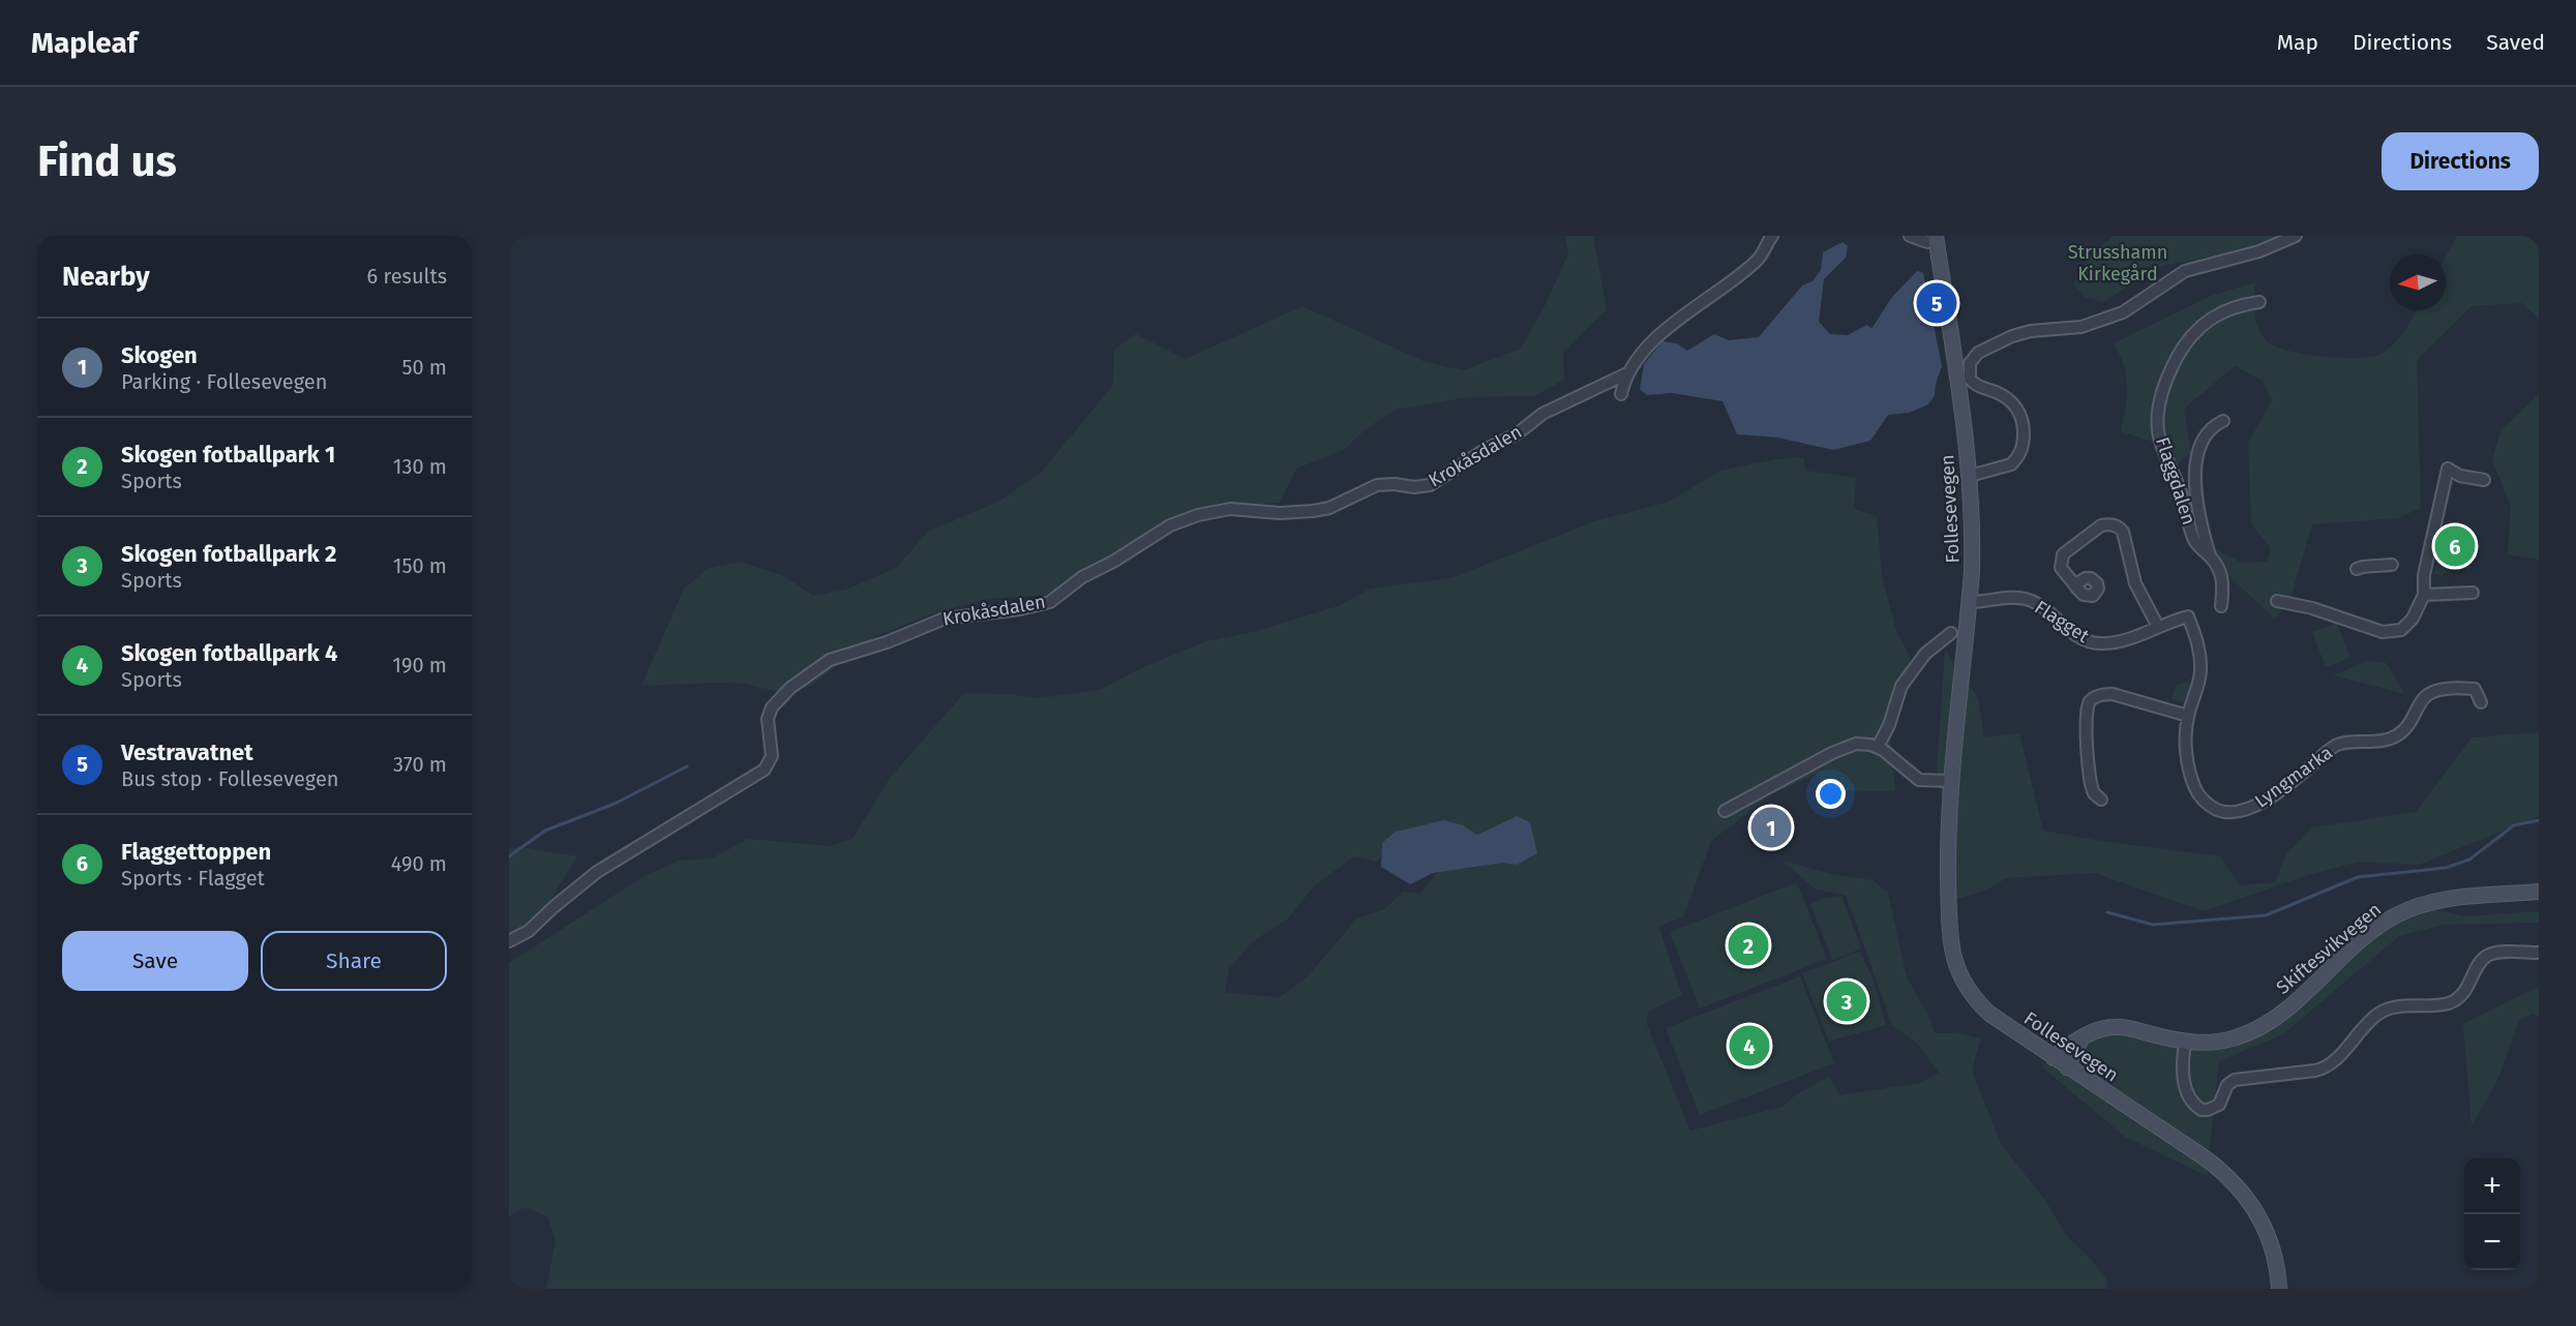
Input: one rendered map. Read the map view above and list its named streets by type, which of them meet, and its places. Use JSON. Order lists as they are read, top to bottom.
{
  "streets": {
    "main road": ["Follesevegen", "Skiftesvikvegen"],
    "street": [
      "Krokåsdalen",
      "Flaggdalen",
      "Flagget",
      "Lyngmarka"
    ]
  },
  "crossings": [
    ["Follesevegen", "Flagget"],
    ["Follesevegen", "Skiftesvikvegen"],
    ["Flagget", "Lyngmarka"]
  ],
  "parks": ["Strusshamn Kirkegård"],
  "north": "left",
  "page": {
    "header": "Mapleaf",
    "nav": ["Map", "Directions", "Saved"],
    "buttons": [
      "Directions",
      ["Save", "Share"]
    ],
    "title": "Find us",
    "heading": ["Nearby", "6 results"],
    "pins": [
      "5",
      "6",
      "1",
      "2",
      "3",
      "4"
    ],
    "list": [
      {
        "mark": "1",
        "name": "Skogen",
        "note": "Parking · Follesevegen",
        "value": "50 m"
      },
      {
        "mark": "2",
        "name": "Skogen fotballpark 1",
        "note": "Sports",
        "value": "130 m"
      },
      {
        "mark": "3",
        "name": "Skogen fotballpark 2",
        "note": "Sports",
        "value": "150 m"
      },
      {
        "mark": "4",
        "name": "Skogen fotballpark 4",
        "note": "Sports",
        "value": "190 m"
      },
      {
        "mark": "5",
        "name": "Vestravatnet",
        "note": "Bus stop · Follesevegen",
        "value": "370 m"
      },
      {
        "mark": "6",
        "name": "Flaggettoppen",
        "note": "Sports · Flagget",
        "value": "490 m"
      }
    ],
    "map_buttons": ["+", "−"]
  }
}
